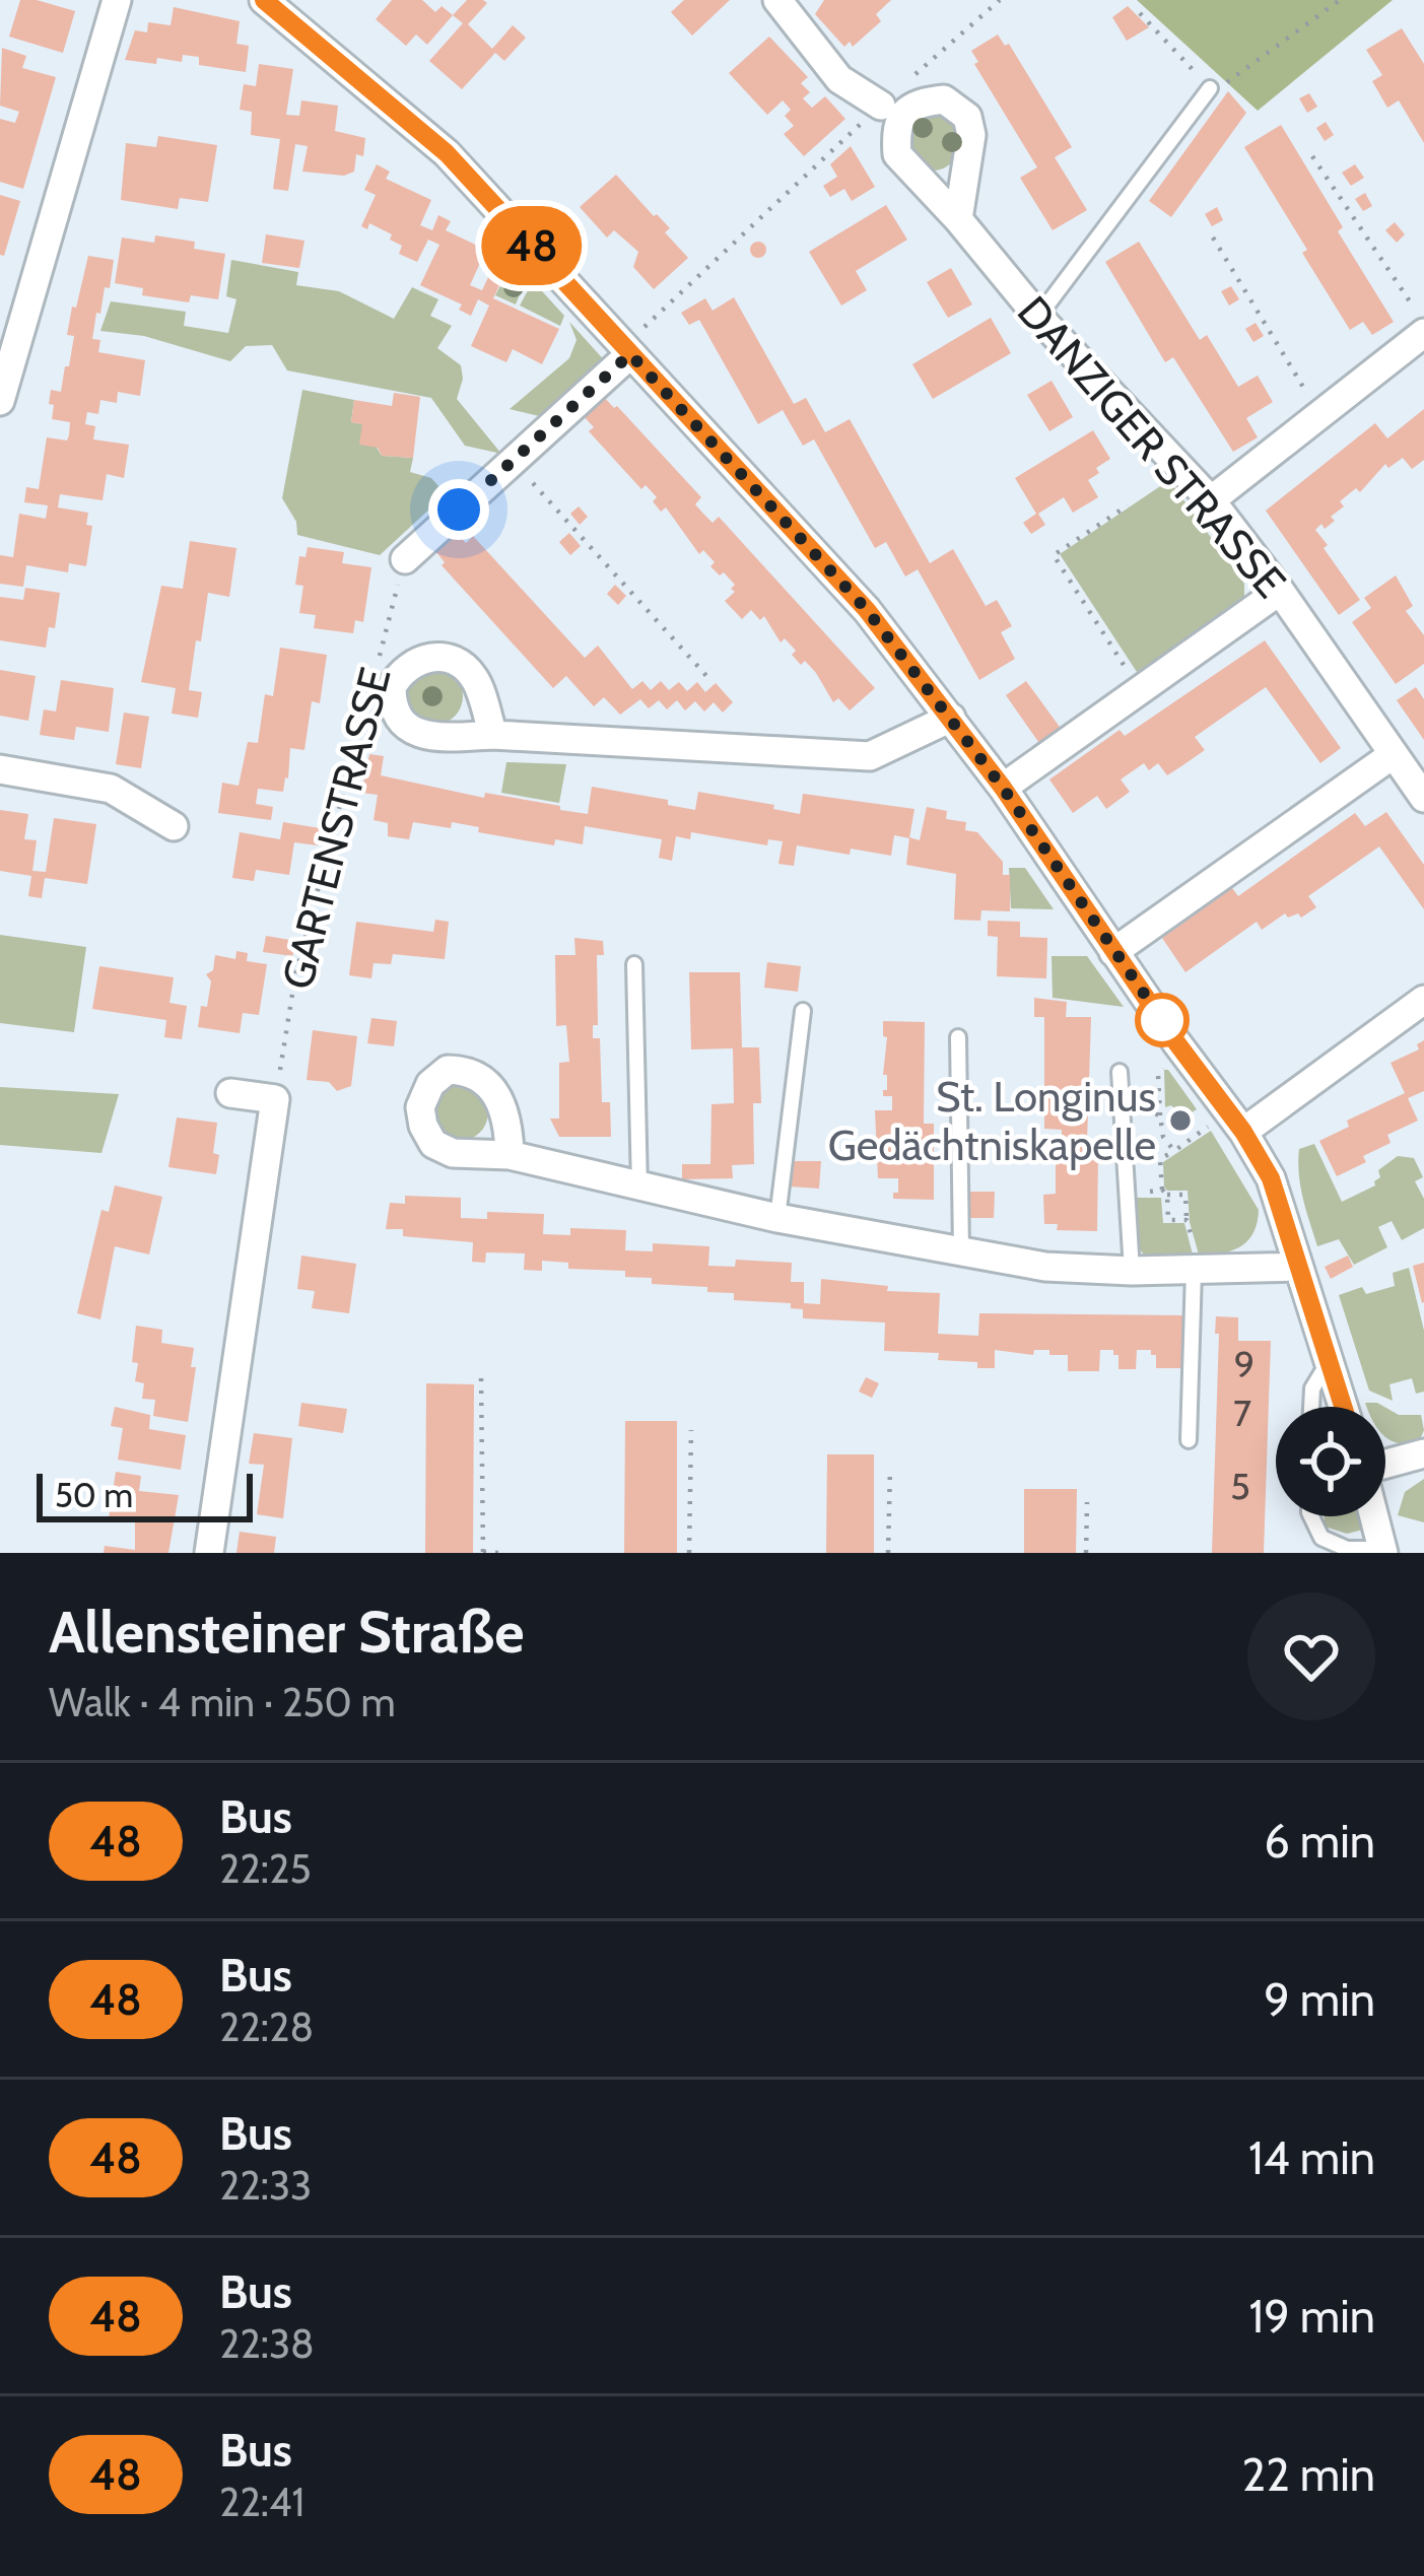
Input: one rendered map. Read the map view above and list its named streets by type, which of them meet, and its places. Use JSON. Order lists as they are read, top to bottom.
{
  "streets": {
    "street": ["DANZIGER STRASSE"],
    "path": ["GARTENSTRASSE"]
  },
  "places": ["St. Longinus Gedächtniskapelle"],
  "lines": ["bus line 48"],
  "house_numbers": ["9", "7", "5"],
  "scale_bar": "50 m",
  "page": {
    "on_map": "48",
    "scale": "50 m",
    "heading": ["Allensteiner Straße", "Walk · 4 min · 250 m"],
    "list": [
      {
        "mark": "48",
        "name": "Bus",
        "note": "22:25",
        "value": "6 min"
      },
      {
        "mark": "48",
        "name": "Bus",
        "note": "22:28",
        "value": "9 min"
      },
      {
        "mark": "48",
        "name": "Bus",
        "note": "22:33",
        "value": "14 min"
      },
      {
        "mark": "48",
        "name": "Bus",
        "note": "22:38",
        "value": "19 min"
      },
      {
        "mark": "48",
        "name": "Bus",
        "note": "22:41",
        "value": "22 min"
      }
    ]
  }
}
